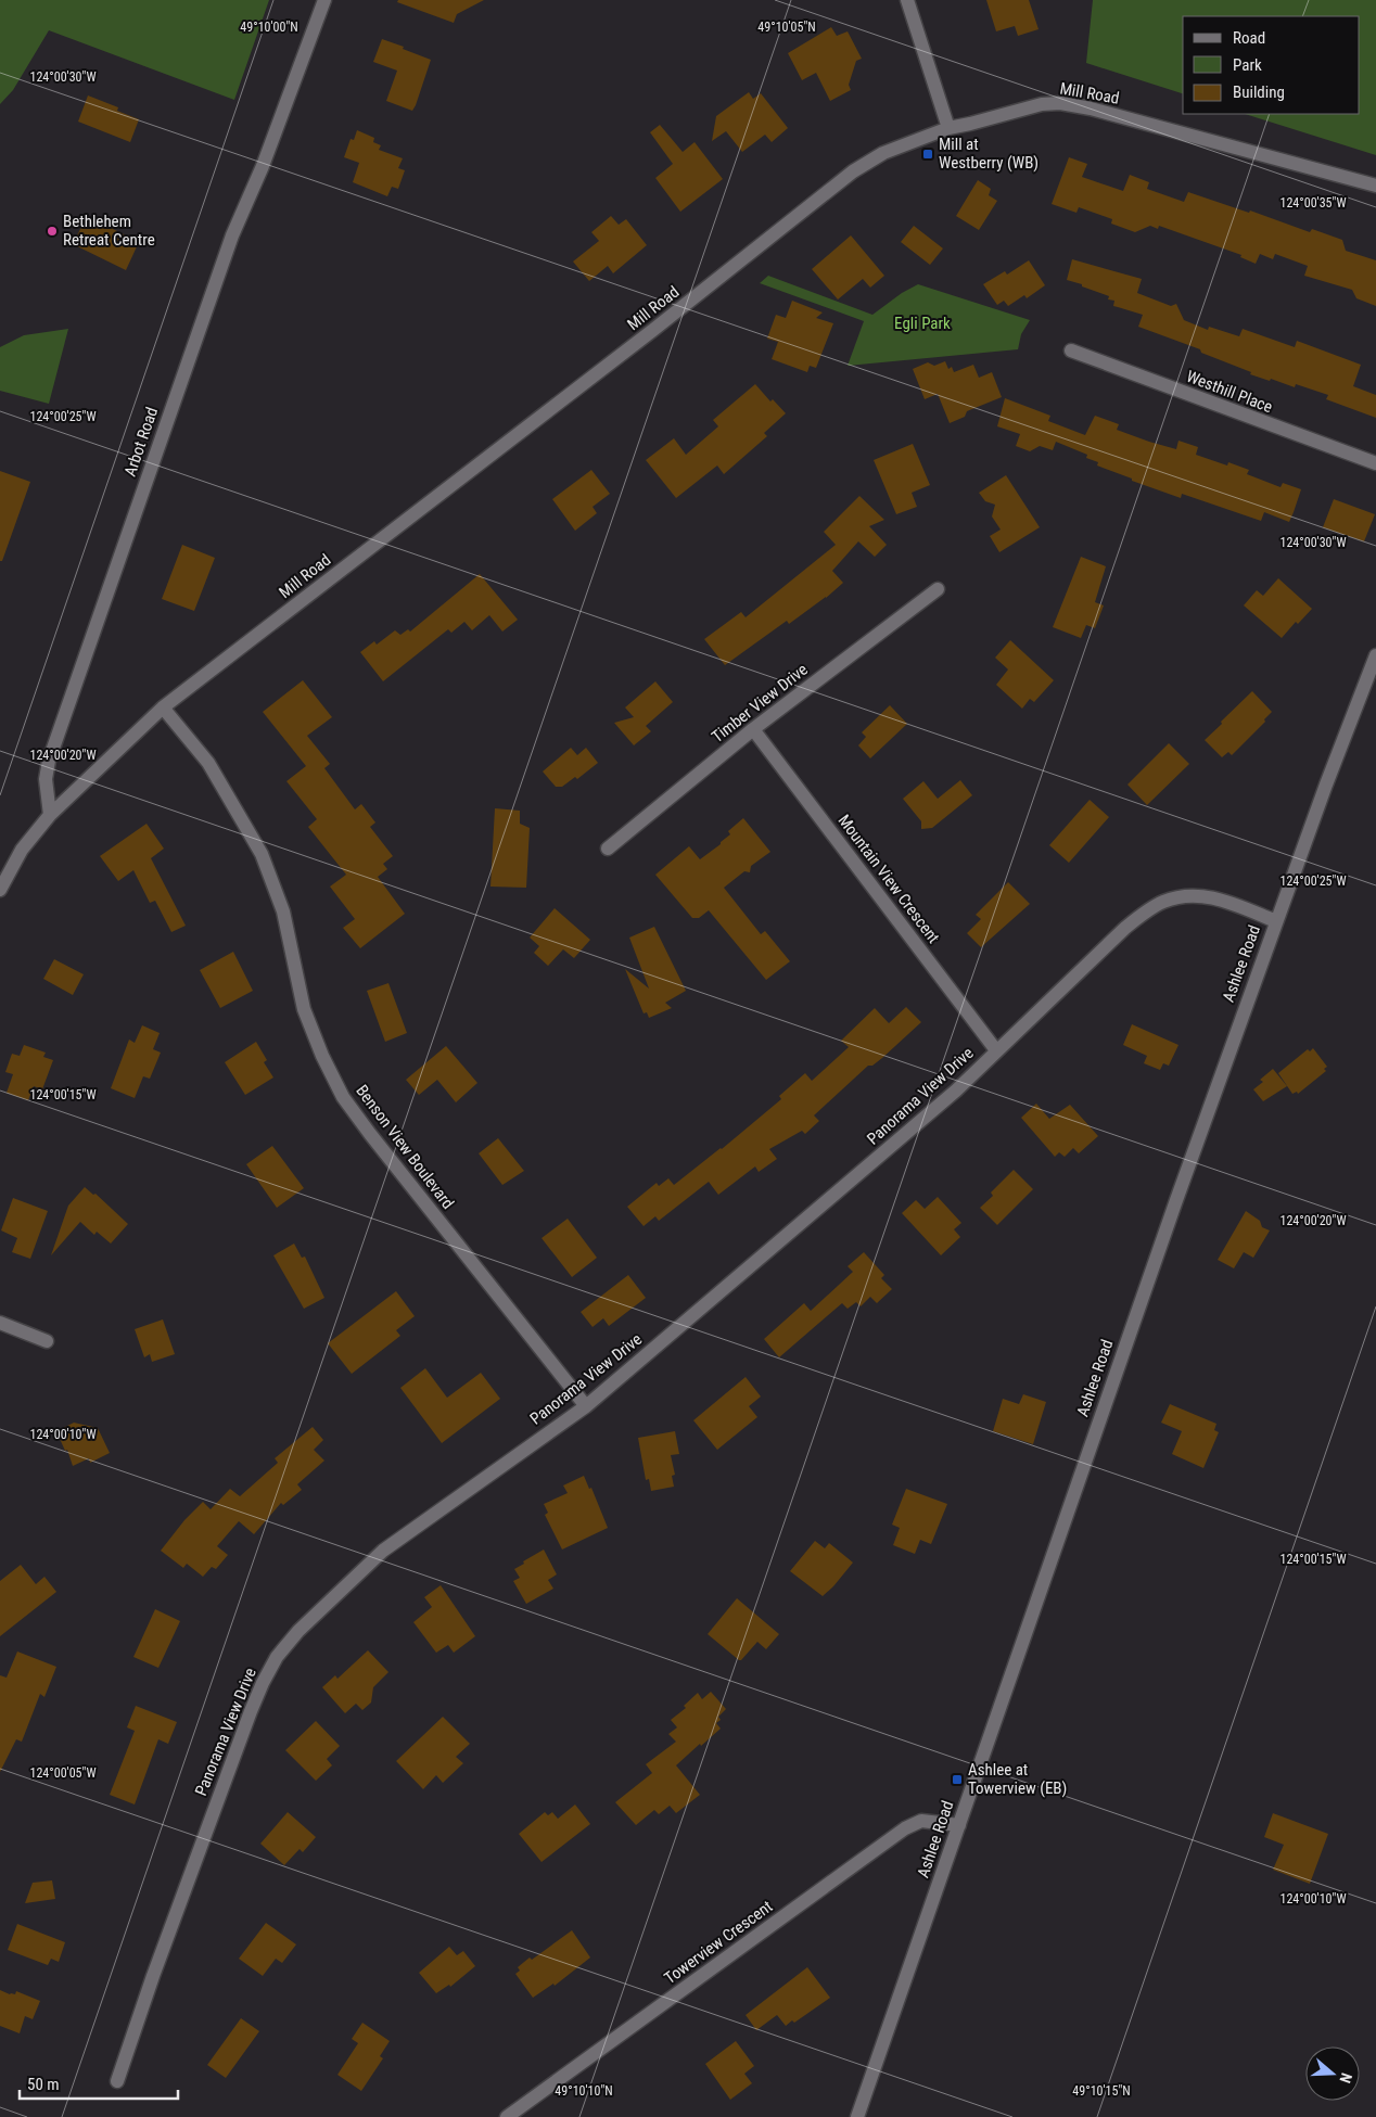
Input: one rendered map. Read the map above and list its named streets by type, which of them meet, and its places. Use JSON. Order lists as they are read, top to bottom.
{
  "streets": {
    "street": [
      "Mill Road",
      "Westhill Place",
      "Arbot Road",
      "Timber View Drive",
      "Mountain View Crescent",
      "Ashlee Road",
      "Panorama View Drive",
      "Benson View Boulevard",
      "Towerview Crescent"
    ]
  },
  "crossings": [
    ["Mill Road", "Arbot Road"],
    ["Mill Road", "Benson View Boulevard"],
    ["Timber View Drive", "Mountain View Crescent"],
    ["Mountain View Crescent", "Panorama View Drive"],
    ["Ashlee Road", "Panorama View Drive"],
    ["Ashlee Road", "Towerview Crescent"],
    ["Panorama View Drive", "Benson View Boulevard"]
  ],
  "parks": ["Egli Park"],
  "places": {
    "transit": ["Mill at Westberry (WB)", "Ashlee at Towerview (EB)"],
    "other": ["Bethlehem Retreat Centre"]
  },
  "legend": ["Road", "Park", "Building"],
  "scale_bar": "50 m",
  "north": "right",
  "coordinates": [
    "49°10'00\"N",
    "49°10'05\"N",
    "124°00'30\"W",
    "124°00'35\"W",
    "124°00'25\"W",
    "124°00'20\"W",
    "124°00'15\"W",
    "124°00'10\"W",
    "124°00'05\"W",
    "49°10'10\"N",
    "49°10'15\"N"
  ]
}
